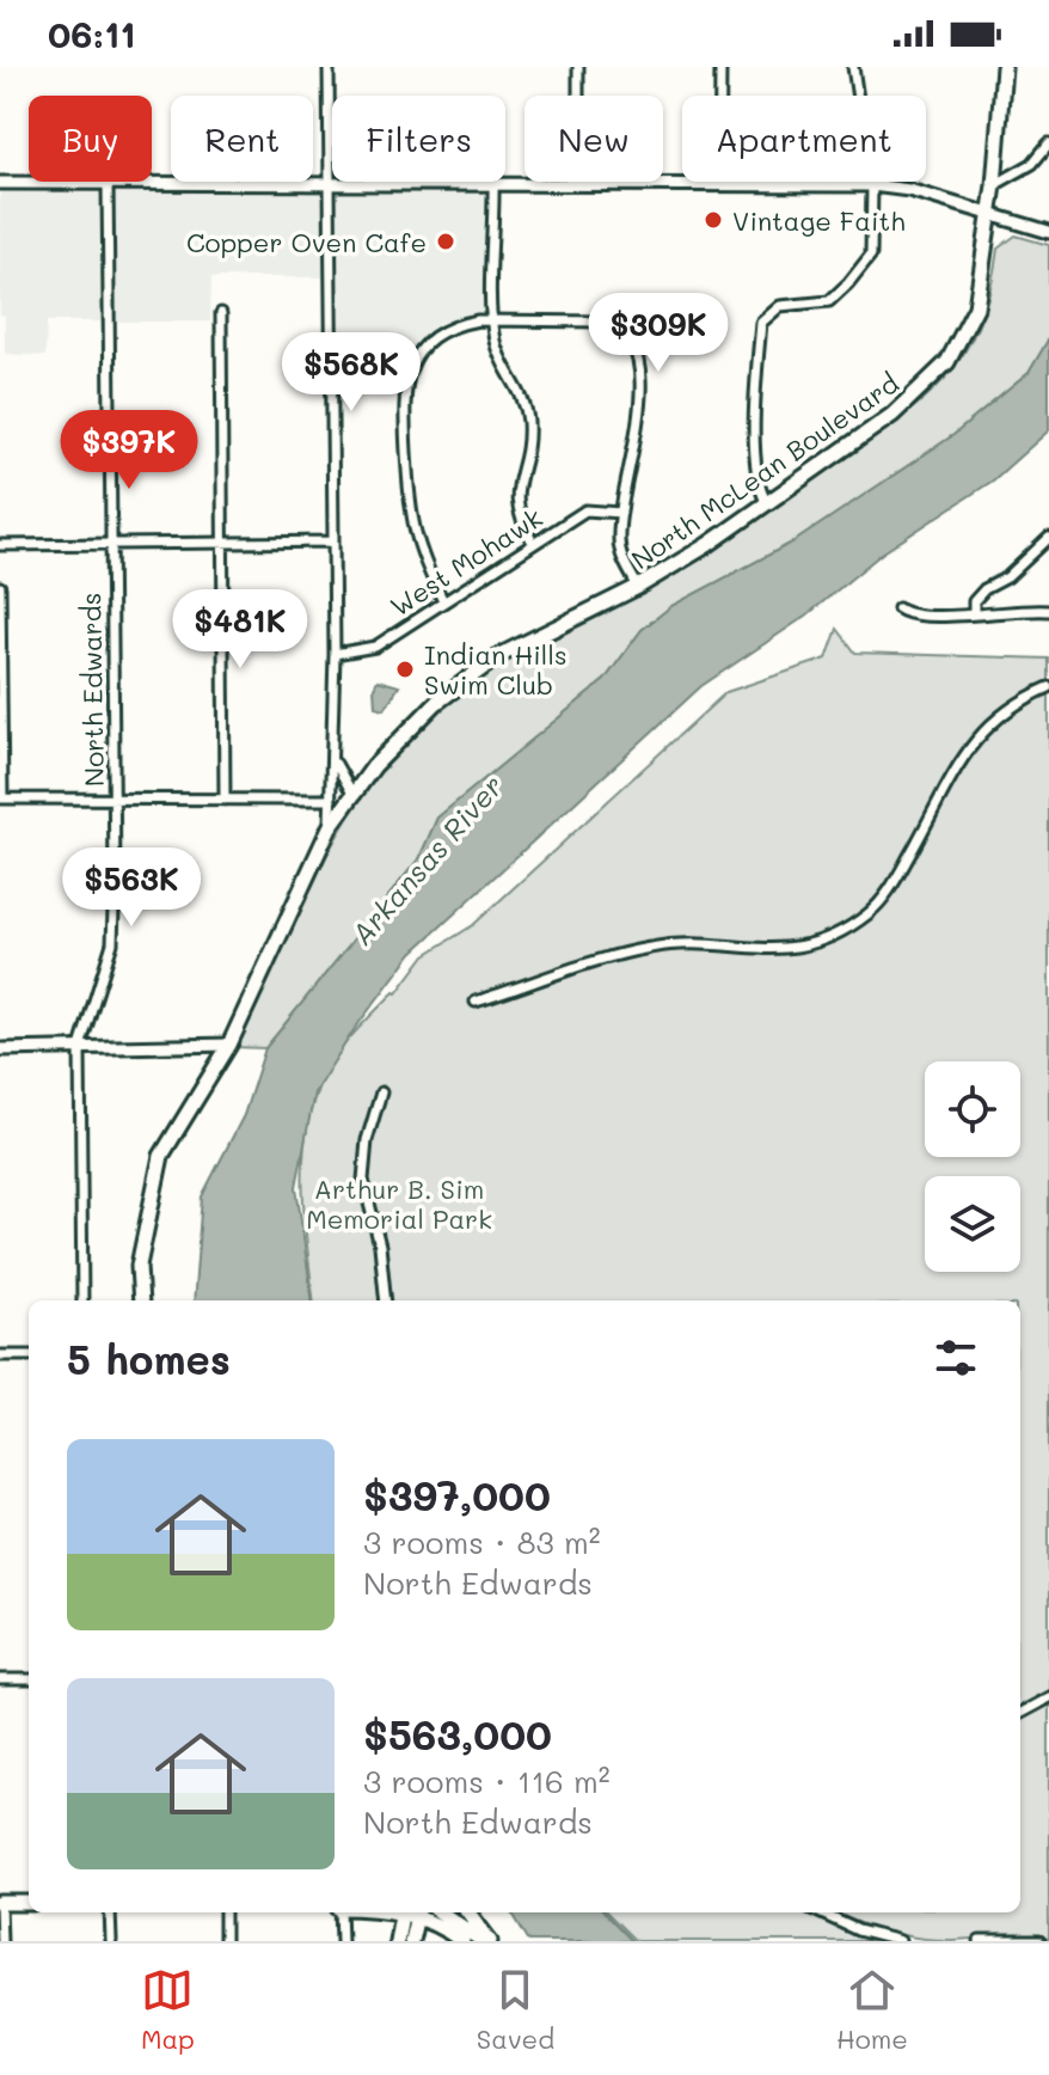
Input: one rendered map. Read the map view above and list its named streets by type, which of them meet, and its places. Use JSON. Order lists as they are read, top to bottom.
{
  "streets": {
    "main road": ["North McLean Boulevard"],
    "street": ["West Mohawk", "North Edwards"]
  },
  "water": ["Arkansas River"],
  "parks": ["Arthur B. Sim Memorial Park"],
  "places": ["Vintage Faith", "Copper Oven Cafe", "Indian Hills Swim Club"],
  "page": {
    "status": "06:11",
    "chip": [
      "Buy",
      "Rent",
      "Filters",
      "New",
      "Apartment"
    ],
    "price": [
      "$309K",
      "$568K",
      "$397K",
      "$481K",
      "$563K"
    ],
    "heading": "5 homes",
    "list": [
      {
        "name": "$397,000",
        "note": "3 rooms · 83 m² · North Edwards"
      },
      {
        "name": "$563,000",
        "note": "3 rooms · 116 m² · North Edwards"
      }
    ],
    "tabs": ["Map", "Saved", "Home"]
  }
}
